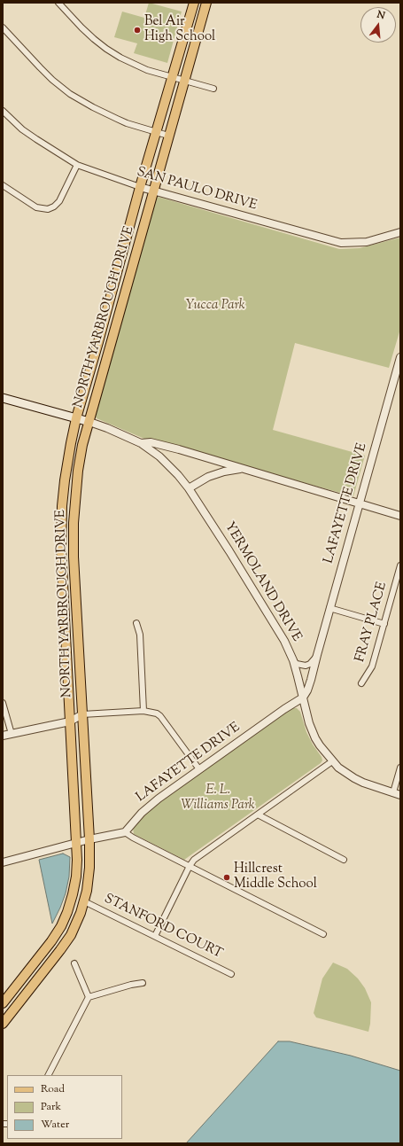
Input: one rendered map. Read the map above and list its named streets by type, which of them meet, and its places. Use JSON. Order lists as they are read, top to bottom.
{
  "streets": {
    "main road": ["NORTH YARBROUGH DRIVE"],
    "street": [
      "SAN PAULO DRIVE",
      "LAFAYETTE DRIVE",
      "YERMOLAND DRIVE",
      "FRAY PLACE",
      "STANFORD COURT"
    ]
  },
  "crossings": [
    ["SAN PAULO DRIVE", "NORTH YARBROUGH DRIVE"],
    ["NORTH YARBROUGH DRIVE", "STANFORD COURT"],
    ["LAFAYETTE DRIVE", "YERMOLAND DRIVE"]
  ],
  "parks": ["Yucca Park", "E. L. Williams Park"],
  "places": ["Bel Air High School", "Hillcrest Middle School"],
  "legend": ["Road", "Park", "Water"],
  "north": "top"
}
